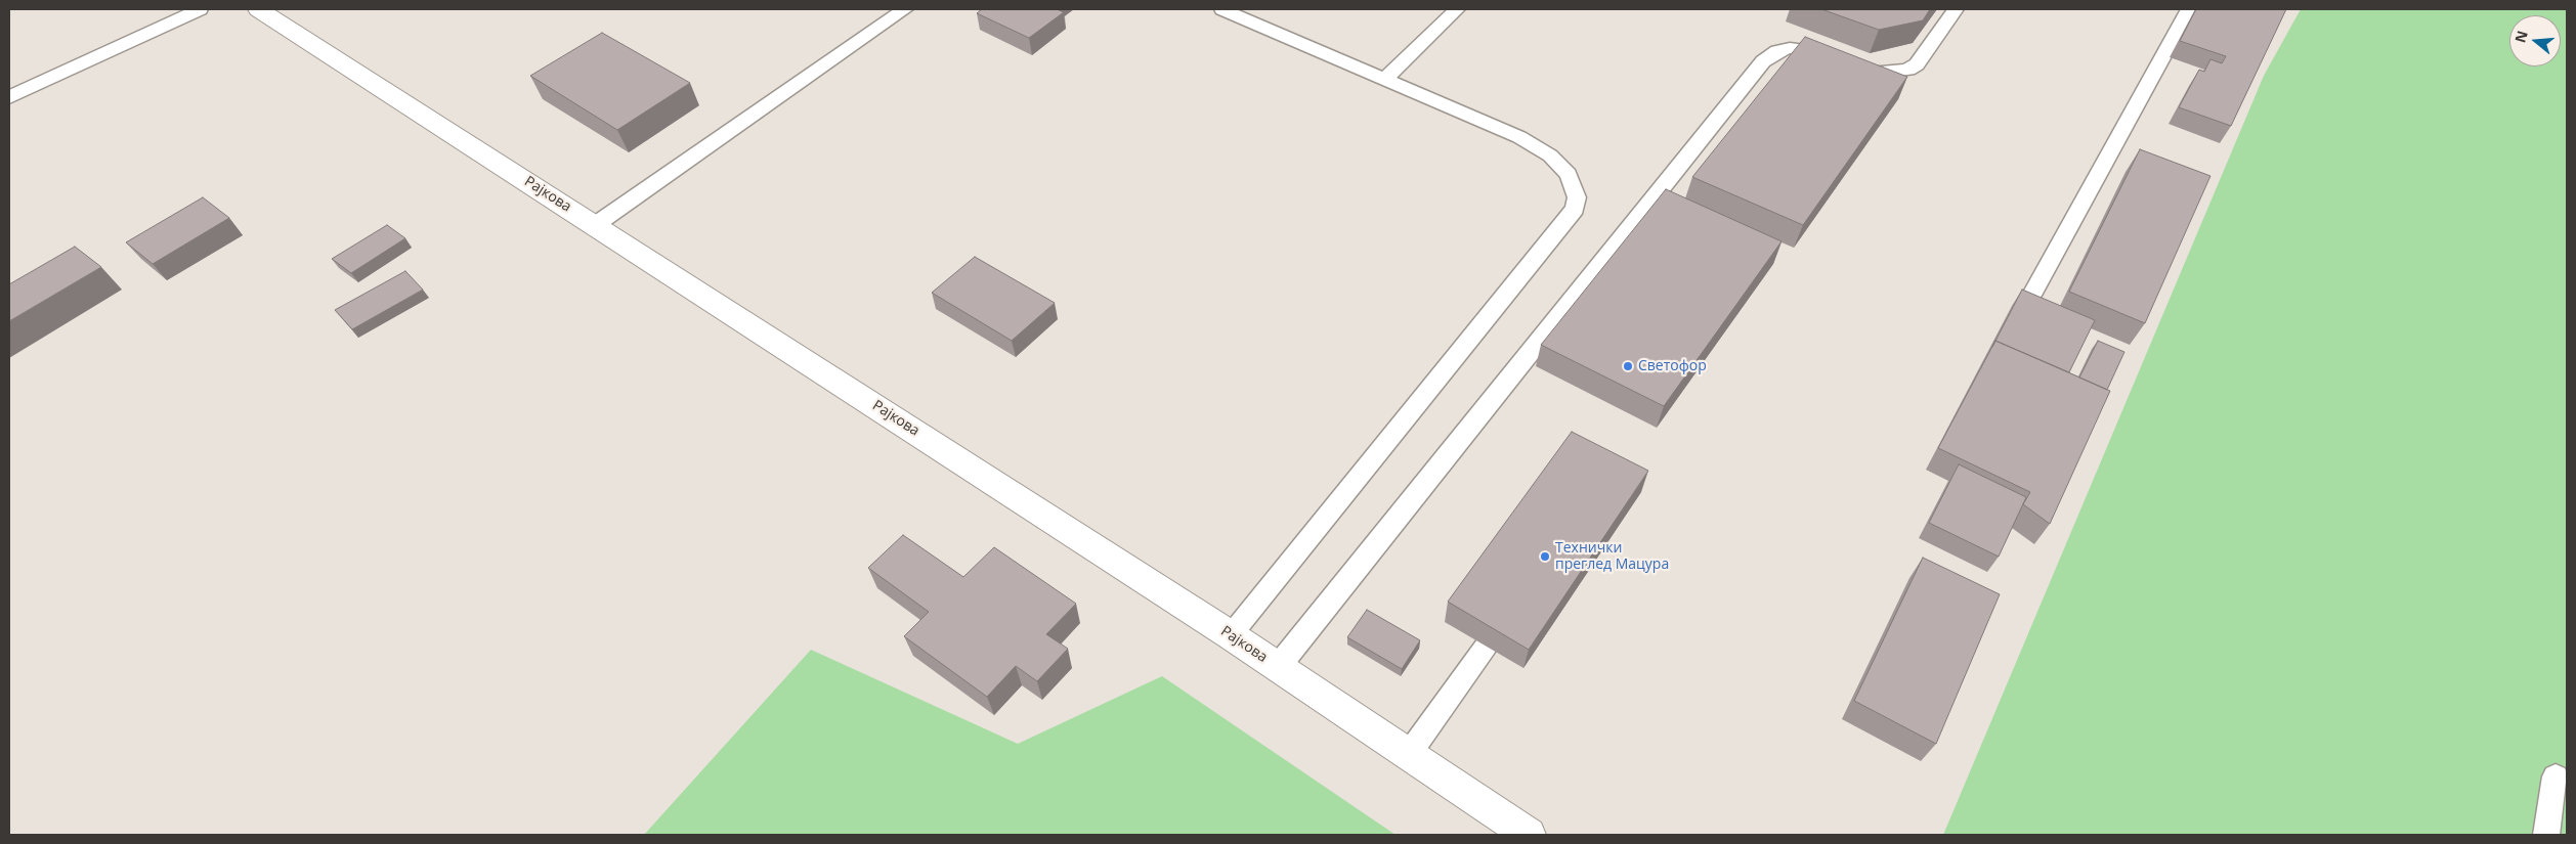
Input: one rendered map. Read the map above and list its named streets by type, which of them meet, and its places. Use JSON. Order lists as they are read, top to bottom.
{
  "streets": {
    "street": ["Рајкова"]
  },
  "places": ["Светофор", "Технички преглед Мацура"],
  "north": "left"
}
